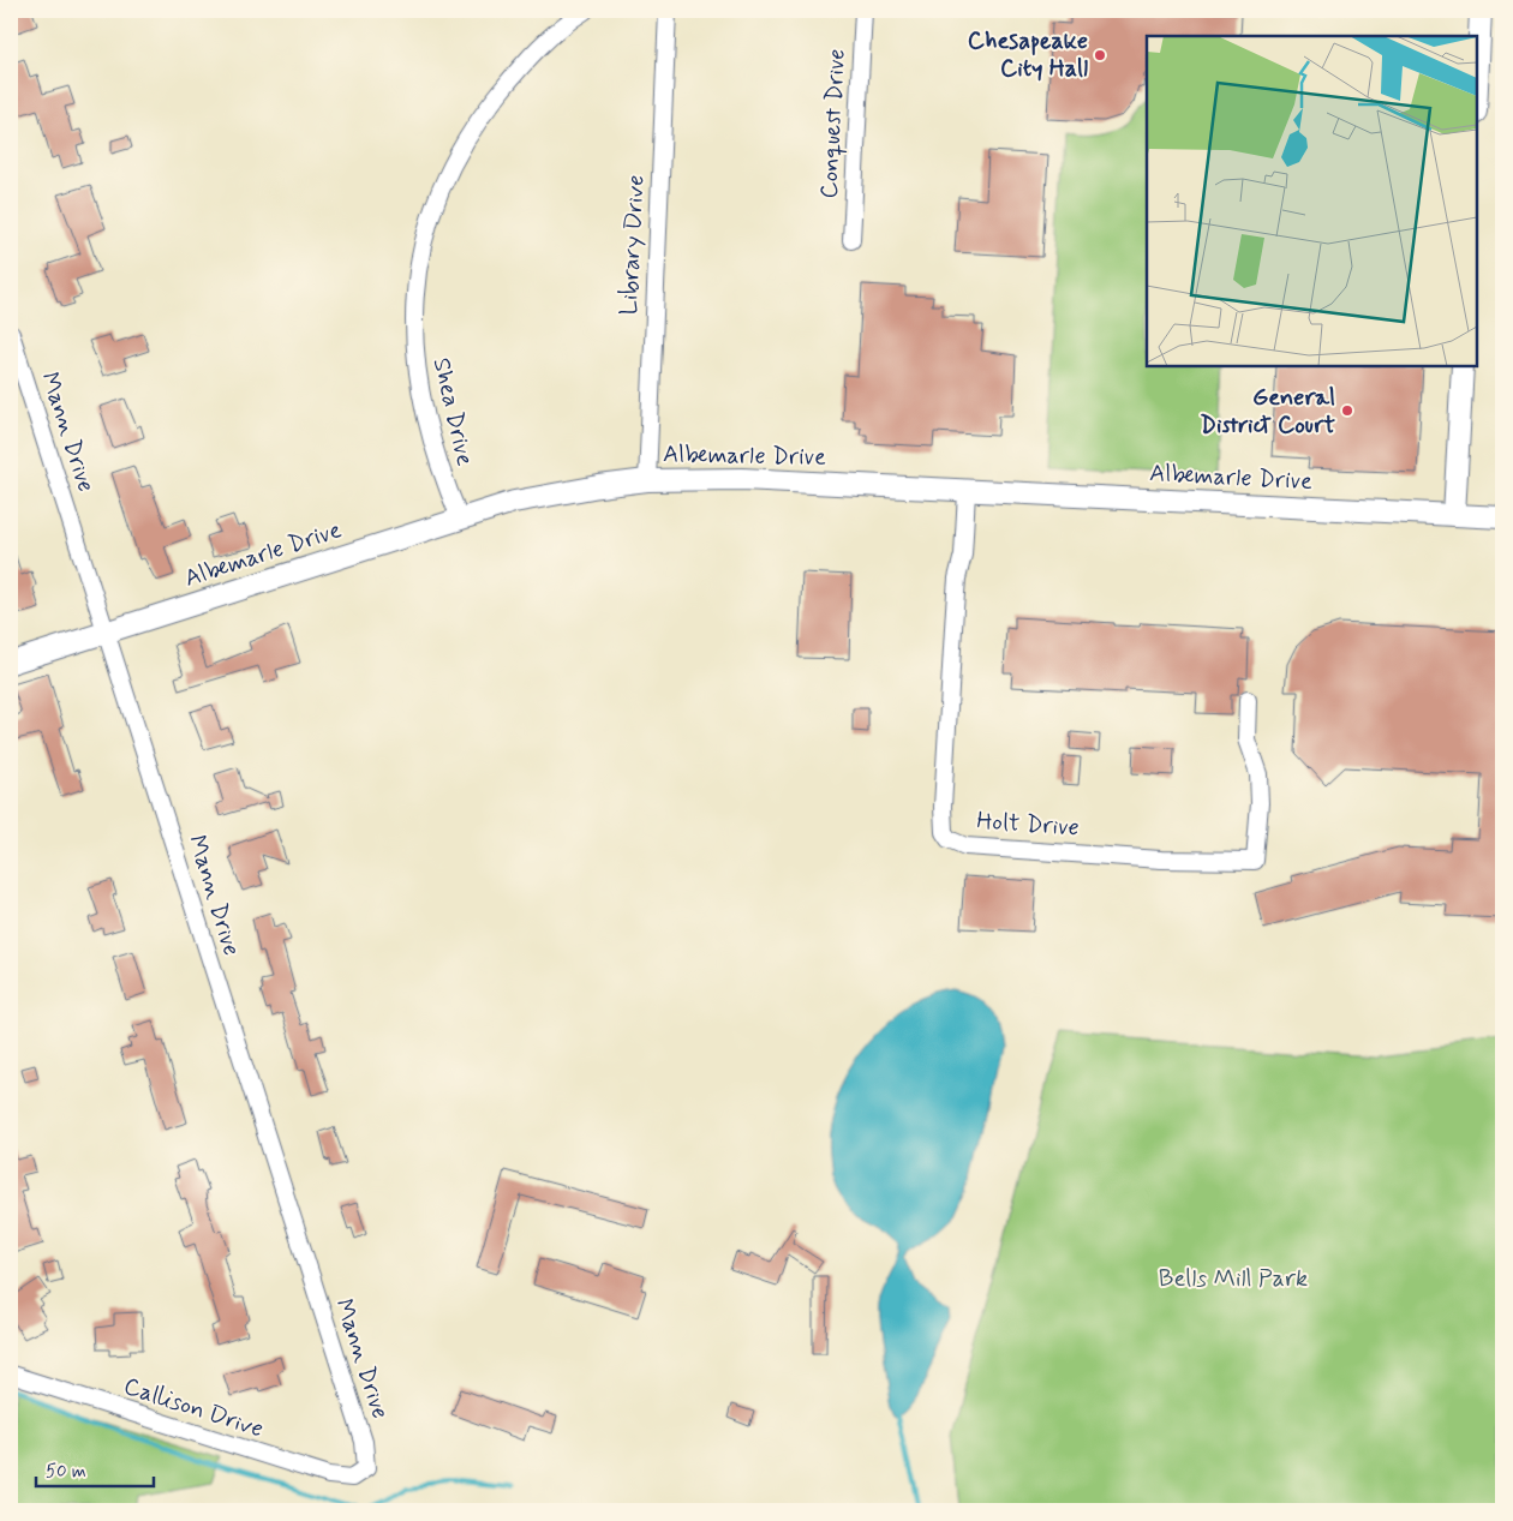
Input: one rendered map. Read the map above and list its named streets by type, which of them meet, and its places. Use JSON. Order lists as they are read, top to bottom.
{
  "streets": {
    "street": [
      "Conquest Drive",
      "Library Drive",
      "Shea Drive",
      "Mann Drive",
      "Albemarle Drive",
      "Holt Drive",
      "Callison Drive"
    ]
  },
  "crossings": [
    ["Library Drive", "Albemarle Drive"],
    ["Shea Drive", "Albemarle Drive"],
    ["Mann Drive", "Albemarle Drive"],
    ["Mann Drive", "Callison Drive"],
    ["Albemarle Drive", "Holt Drive"]
  ],
  "parks": ["Bells Mill Park"],
  "places": ["Chesapeake City Hall", "General District Court"],
  "scale_bar": "50 m"
}
